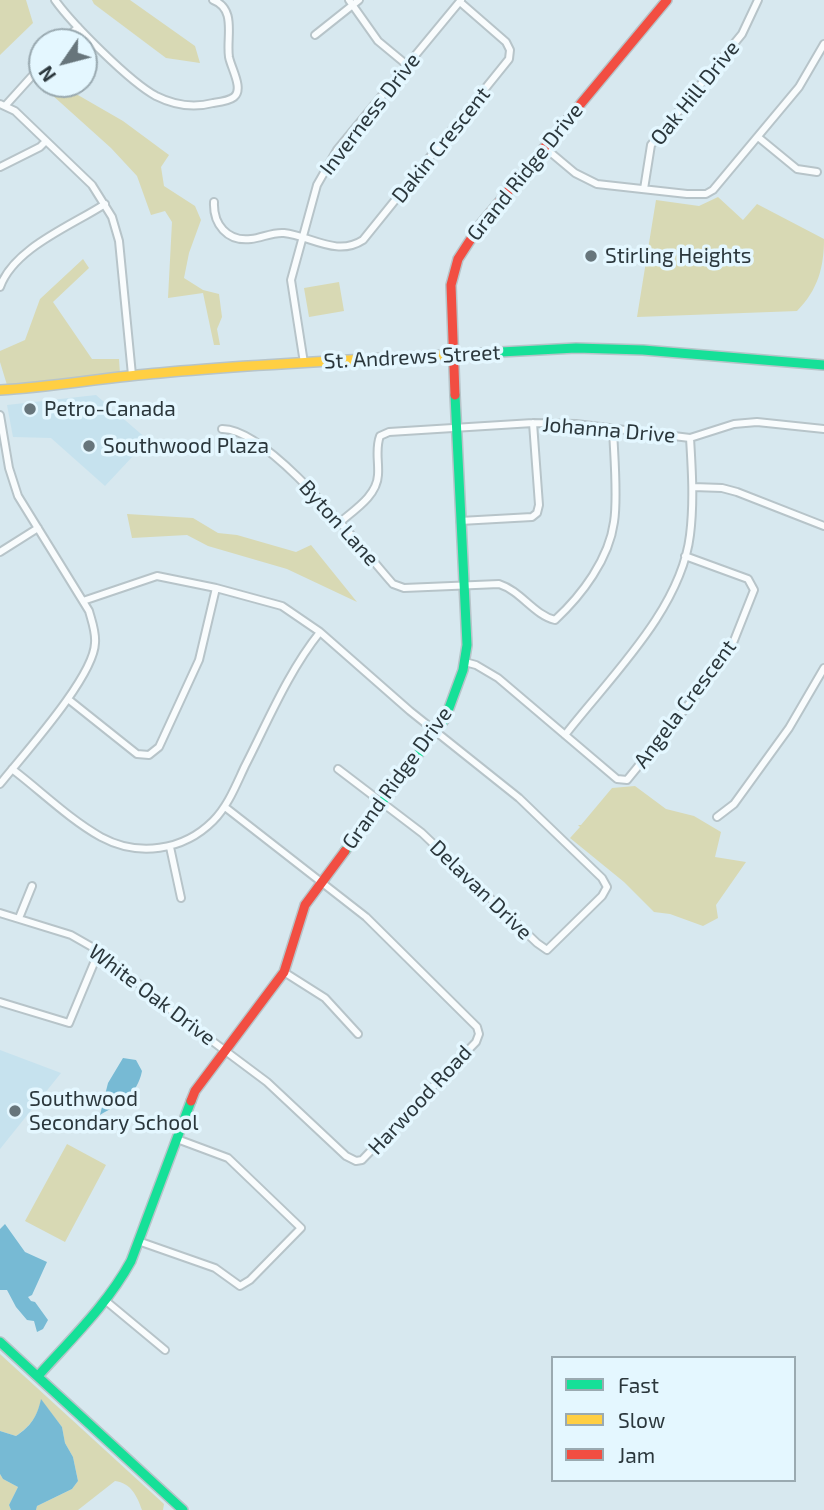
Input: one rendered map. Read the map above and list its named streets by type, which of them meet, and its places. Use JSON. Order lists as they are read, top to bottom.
{
  "streets": {
    "street": [
      "Oak Hill Drive",
      "Inverness Drive",
      "Dakin Crescent",
      "Grand Ridge Drive",
      "St. Andrews Street",
      "Johanna Drive",
      "Byton Lane",
      "Angela Crescent",
      "Delavan Drive",
      "White Oak Drive",
      "Harwood Road"
    ]
  },
  "crossings": [
    ["Inverness Drive", "Dakin Crescent"],
    ["Inverness Drive", "St. Andrews Street"],
    ["Grand Ridge Drive", "St. Andrews Street"],
    ["Grand Ridge Drive", "Johanna Drive"],
    ["Grand Ridge Drive", "Byton Lane"],
    ["Grand Ridge Drive", "Angela Crescent"],
    ["Grand Ridge Drive", "Delavan Drive"],
    ["Grand Ridge Drive", "White Oak Drive"],
    ["Grand Ridge Drive", "Harwood Road"],
    ["Johanna Drive", "Byton Lane"],
    ["Johanna Drive", "Angela Crescent"],
    ["White Oak Drive", "Harwood Road"]
  ],
  "places": [
    "Stirling Heights",
    "Petro-Canada",
    "Southwood Plaza",
    "Southwood Secondary School"
  ],
  "legend": ["Fast", "Slow", "Jam"],
  "north": "bottom left"
}
